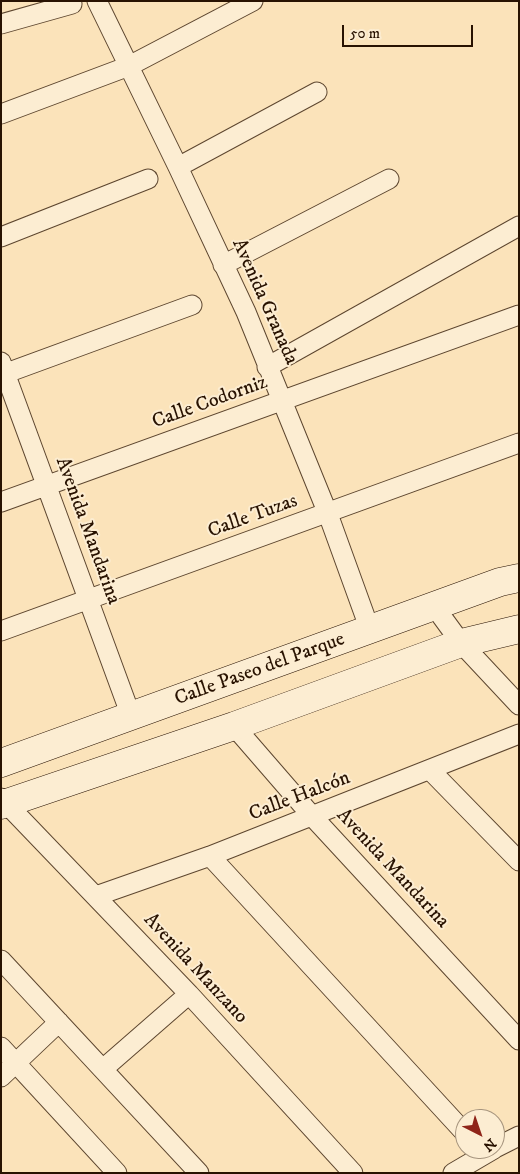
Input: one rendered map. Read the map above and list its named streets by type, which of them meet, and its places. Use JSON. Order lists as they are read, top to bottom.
{
  "streets": {
    "main road": ["Calle Paseo del Parque"],
    "street": [
      "Avenida Granada",
      "Calle Codorniz",
      "Calle Tuzas",
      "Avenida Mandarina",
      "Calle Halcón",
      "Avenida Manzano"
    ]
  },
  "crossings": [
    ["Avenida Granada", "Calle Codorniz"],
    ["Avenida Granada", "Calle Tuzas"],
    ["Avenida Granada", "Calle Paseo del Parque"],
    ["Calle Codorniz", "Avenida Mandarina"],
    ["Calle Tuzas", "Avenida Mandarina"],
    ["Avenida Mandarina", "Calle Paseo del Parque"],
    ["Avenida Mandarina", "Calle Halcón"],
    ["Calle Halcón", "Avenida Manzano"]
  ],
  "scale_bar": "50 m",
  "north": "bottom right"
}
